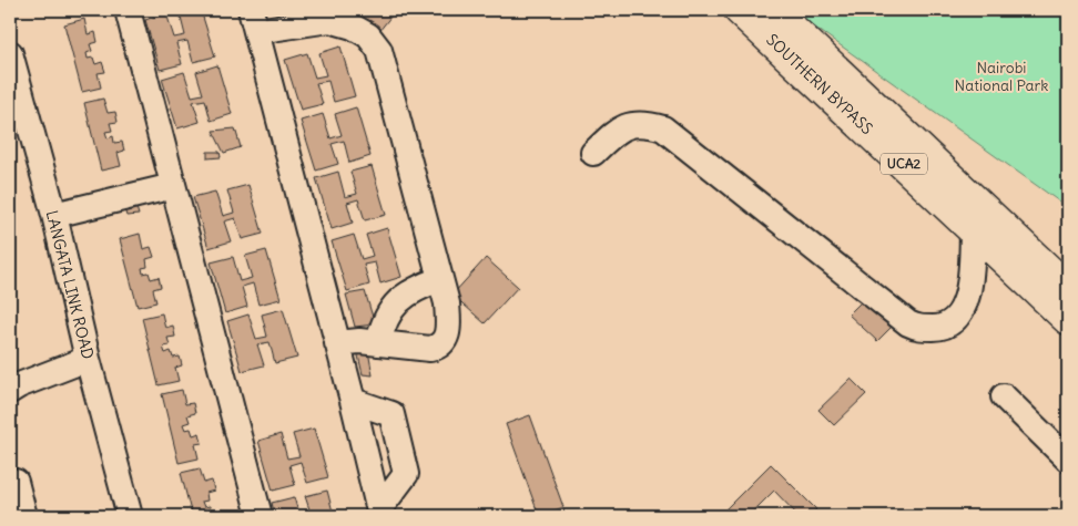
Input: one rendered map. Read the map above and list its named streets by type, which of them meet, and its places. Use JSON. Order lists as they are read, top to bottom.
{
  "streets": {
    "highway": ["SOUTHERN BYPASS", "UCA2"],
    "street": ["LANGATA LINK ROAD"]
  },
  "parks": ["Nairobi National Park"]
}
